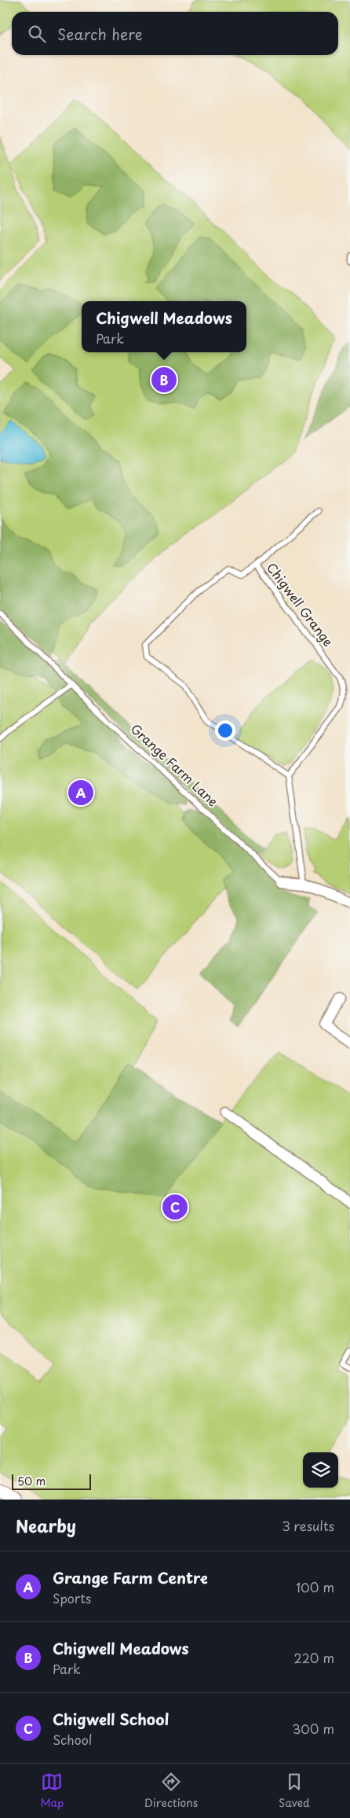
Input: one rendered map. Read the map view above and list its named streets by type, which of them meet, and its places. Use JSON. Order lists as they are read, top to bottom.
{
  "streets": {
    "street": ["Grange Farm Lane"],
    "lane": ["Chigwell Grange"]
  },
  "scale_bar": "50 m",
  "page": {
    "search": "Search here",
    "popup": ["Chigwell Meadows", "Park"],
    "pins": ["B", "A", "C"],
    "scale": "50 m",
    "heading": ["Nearby", "3 results"],
    "list": [
      {
        "mark": "A",
        "name": "Grange Farm Centre",
        "note": "Sports",
        "value": "100 m"
      },
      {
        "mark": "B",
        "name": "Chigwell Meadows",
        "note": "Park",
        "value": "220 m"
      },
      {
        "mark": "C",
        "name": "Chigwell School",
        "note": "School",
        "value": "300 m"
      }
    ],
    "nav": ["Map", "Directions", "Saved"]
  }
}
